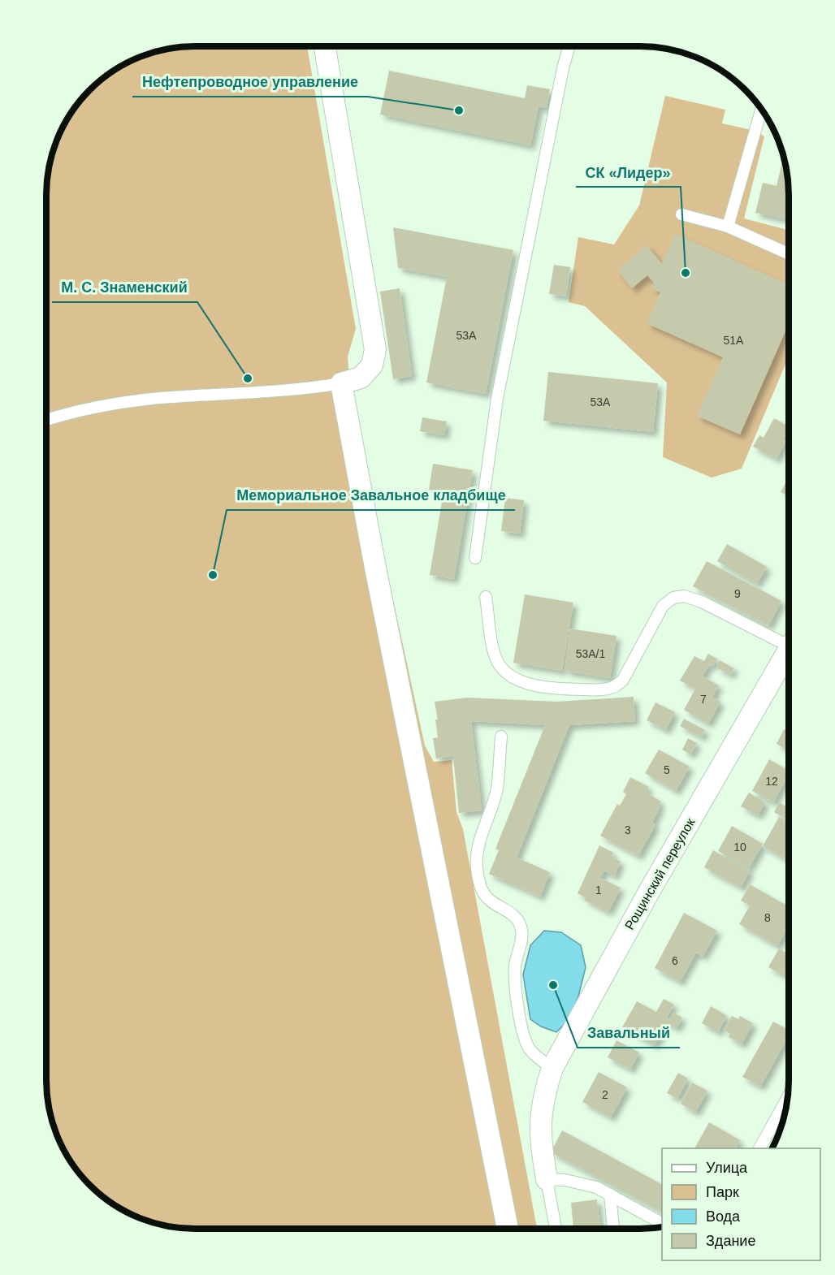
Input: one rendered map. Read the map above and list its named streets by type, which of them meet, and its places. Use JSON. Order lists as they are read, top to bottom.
{
  "streets": {
    "street": ["Рощинский переулок"]
  },
  "places": [
    "Нефтепроводное управление",
    "СК «Лидер»",
    "М. С. Знаменский",
    "Мемориальное Завальное кладбище",
    "Завальный"
  ],
  "house_numbers": [
    "53А",
    "51А",
    "53А",
    "9",
    "53А/1",
    "7",
    "5",
    "12",
    "3",
    "10",
    "1",
    "8",
    "6",
    "2"
  ],
  "legend": [
    "Улица",
    "Парк",
    "Вода",
    "Здание"
  ]
}
